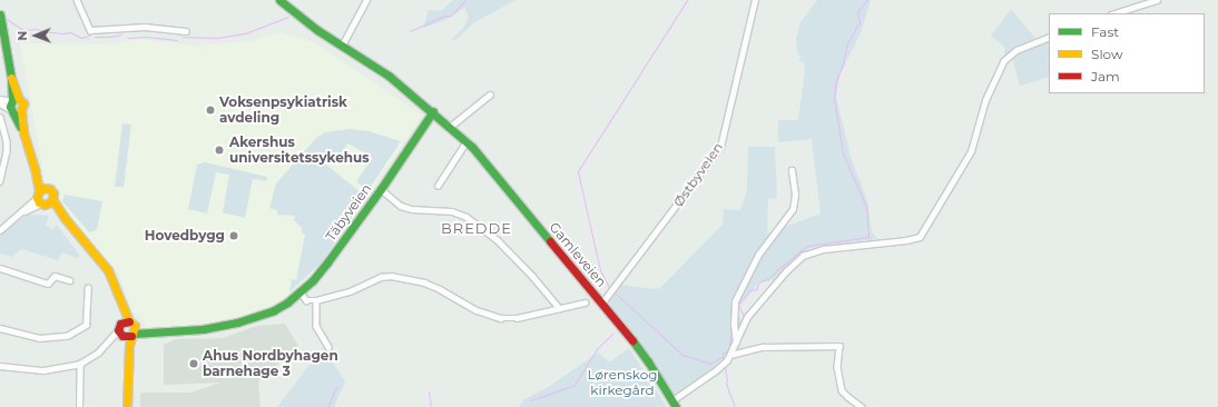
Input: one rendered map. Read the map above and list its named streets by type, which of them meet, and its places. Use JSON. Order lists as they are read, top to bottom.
{
  "streets": {
    "main road": ["Täbyveien", "Gamleveien"],
    "street": ["Østbyveien"]
  },
  "crossings": [
    ["Østbyveien", "Gamleveien"],
    ["Täbyveien", "Gamleveien"]
  ],
  "districts": ["BREDDE"],
  "parks": ["Lørenskog kirkegård"],
  "places": [
    "Voksenpsykiatrisk avdeling",
    "Akershus universitetssykehus",
    "Hovedbygg",
    "Ahus Nordbyhagen barnehage 3"
  ],
  "legend": ["Fast", "Slow", "Jam"],
  "north": "left"
}
